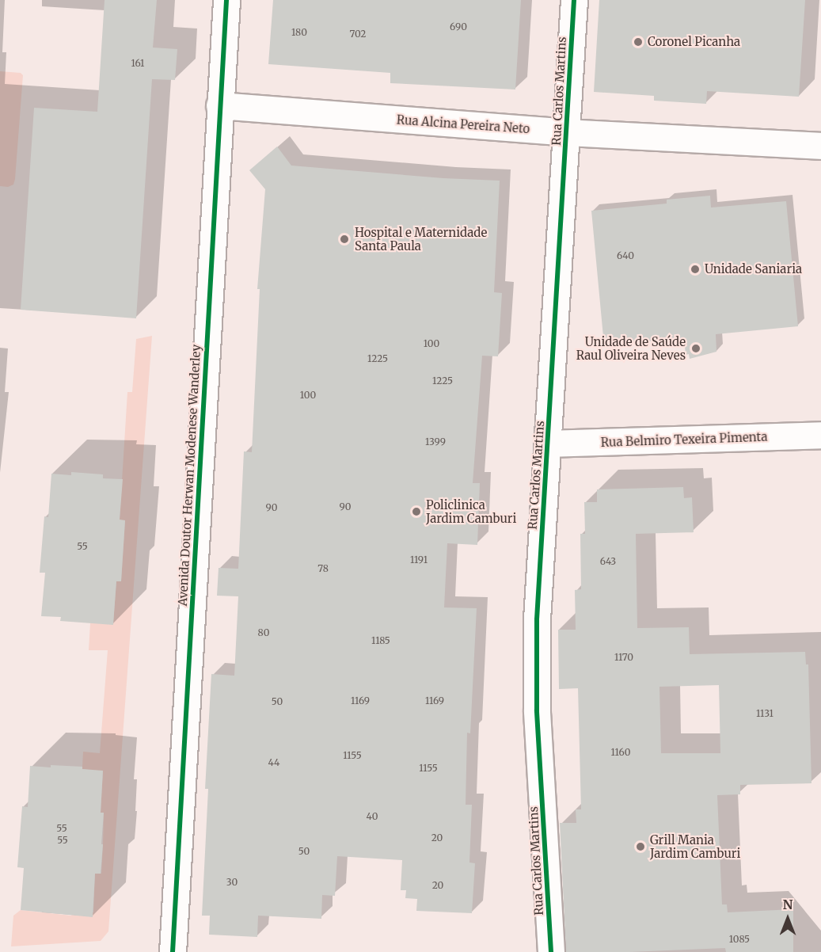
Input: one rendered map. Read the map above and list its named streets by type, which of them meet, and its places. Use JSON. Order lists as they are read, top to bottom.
{
  "streets": {
    "street": [
      "Rua Carlos Martins",
      "Rua Alcina Pereira Neto",
      "Rua Belmiro Texeira Pimenta",
      "Avenida Doutor Herwan Modenese Wanderley"
    ]
  },
  "crossings": [
    ["Rua Carlos Martins", "Rua Alcina Pereira Neto"],
    ["Rua Carlos Martins", "Rua Belmiro Texeira Pimenta"],
    ["Rua Alcina Pereira Neto", "Avenida Doutor Herwan Modenese Wanderley"]
  ],
  "places": [
    "Coronel Picanha",
    "Hospital e Maternidade Santa Paula",
    "Unidade Saniaria",
    "Unidade de Saúde Raul Oliveira Neves",
    "Policlinica Jardim Camburi",
    "Grill Mania Jardim Camburi"
  ],
  "house_numbers": [
    "690",
    "180",
    "702",
    "161",
    "640",
    "100",
    "1225",
    "1225",
    "100",
    "1399",
    "90",
    "90",
    "55",
    "1191",
    "643",
    "78",
    "80",
    "1185",
    "1170",
    "1169",
    "1169",
    "50",
    "1131",
    "1160",
    "1155",
    "44",
    "1155",
    "40",
    "55",
    "20",
    "55",
    "50",
    "30",
    "20",
    "1085"
  ],
  "north": "top"
}
